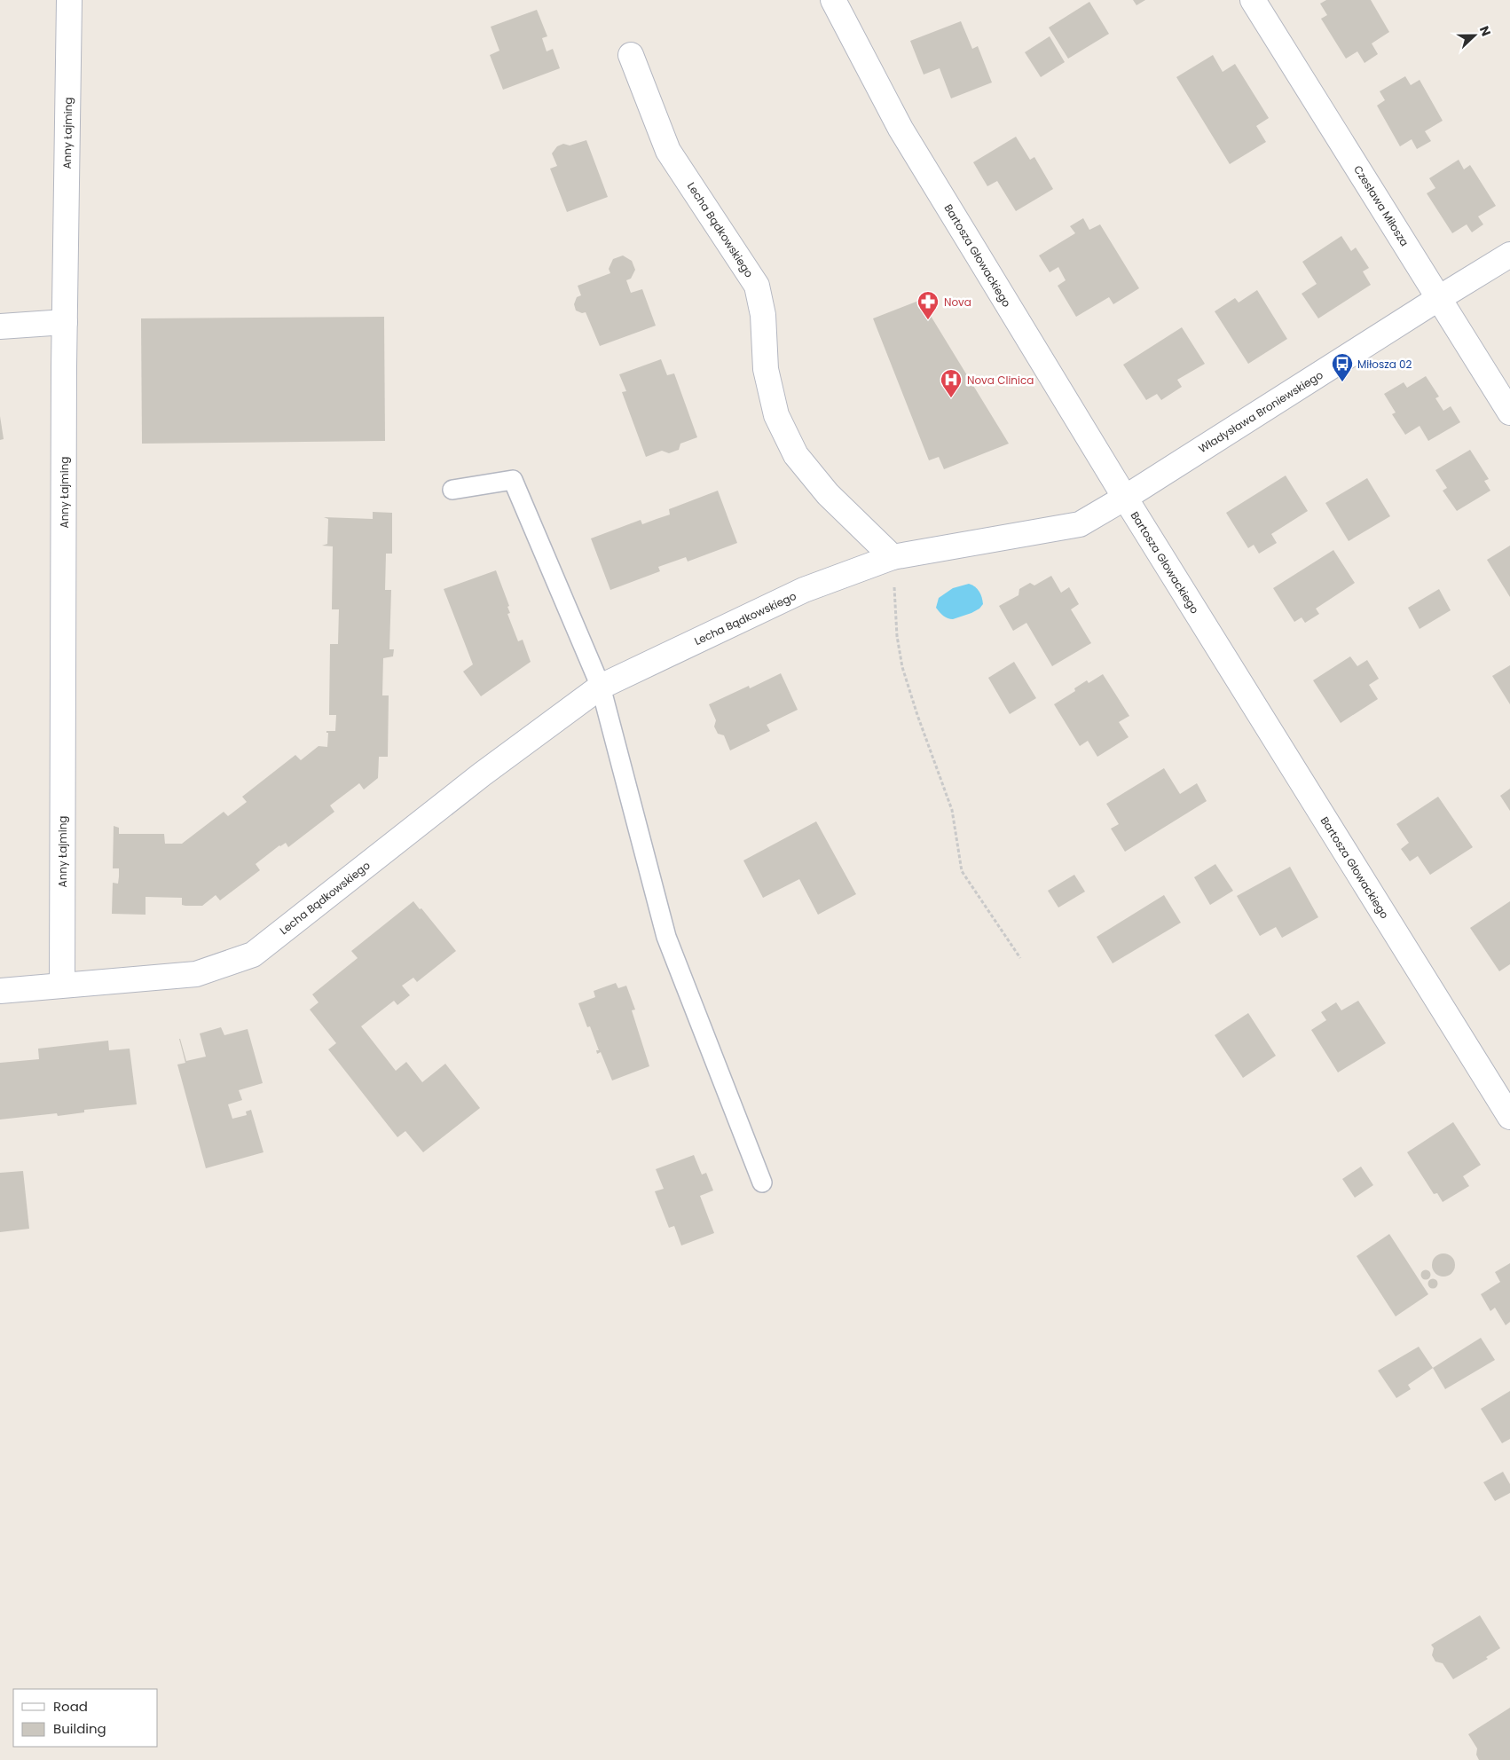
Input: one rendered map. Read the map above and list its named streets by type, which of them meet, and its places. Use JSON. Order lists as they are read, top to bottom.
{
  "streets": {
    "street": [
      "Anny Łajming",
      "Czesława Miłosza",
      "Lecha Bądkowskiego",
      "Bartosza Głowackiego",
      "Władysława Broniewskiego"
    ]
  },
  "crossings": [
    ["Anny Łajming", "Lecha Bądkowskiego"],
    ["Czesława Miłosza", "Władysława Broniewskiego"],
    ["Lecha Bądkowskiego", "Bartosza Głowackiego"],
    ["Lecha Bądkowskiego", "Władysława Broniewskiego"],
    ["Bartosza Głowackiego", "Władysława Broniewskiego"]
  ],
  "places": {
    "pharmacy": ["Nova"],
    "bus stop": ["Miłosza 02"],
    "hospital": ["Nova Clinica"]
  },
  "legend": ["Road", "Building"],
  "north": "right"
}
